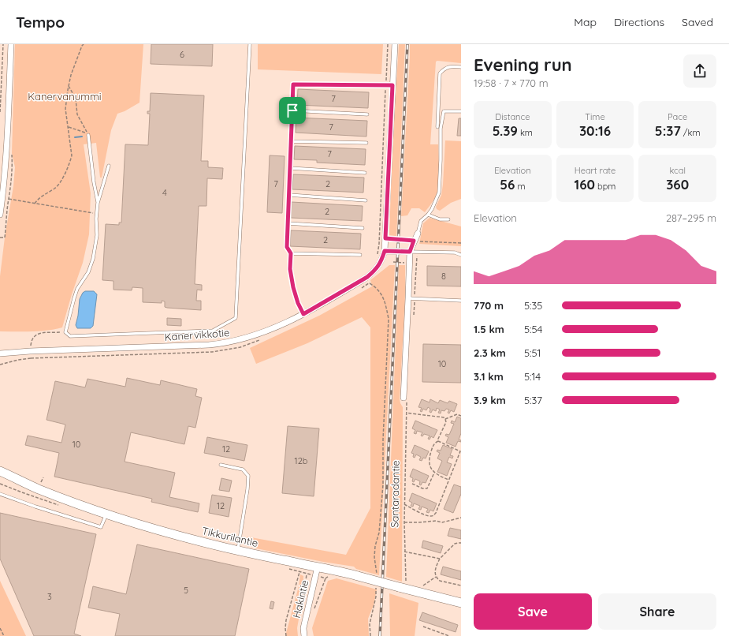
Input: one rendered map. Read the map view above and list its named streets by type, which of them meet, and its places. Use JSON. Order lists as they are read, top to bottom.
{
  "streets": {
    "main road": ["Tikkurilantie"],
    "street": ["Kanervikkotie", "Hakintie"],
    "path": ["Santaradantie"]
  },
  "crossings": [
    ["Santaradantie", "Tikkurilantie"],
    ["Tikkurilantie", "Hakintie"]
  ],
  "parks": ["Kanervanummi"],
  "house_numbers": [
    "6",
    "7",
    "7",
    "7",
    "7",
    "2",
    "4",
    "2",
    "2",
    "8",
    "10",
    "10",
    "12",
    "12b",
    "12",
    "5",
    "3"
  ],
  "page": {
    "header": "Tempo",
    "nav": ["Map", "Directions", "Saved"],
    "heading": ["Evening run", "19:58 · 7 × 770 m"],
    "stats": [
      ["Distance", "5.39 km"],
      ["Time", "30:16"],
      ["Pace", "5:37 /km"],
      ["Elevation", "56 m"],
      ["Heart rate", "160 bpm"],
      ["kcal", "360"]
    ],
    "chart": ["Elevation", "287–295 m"],
    "list": [
      {
        "name": "770 m",
        "note": "5:35"
      },
      {
        "name": "1.5 km",
        "note": "5:54"
      },
      {
        "name": "2.3 km",
        "note": "5:51"
      },
      {
        "name": "3.1 km",
        "note": "5:14"
      },
      {
        "name": "3.9 km",
        "note": "5:37"
      }
    ],
    "buttons": ["Save", "Share"]
  }
}
